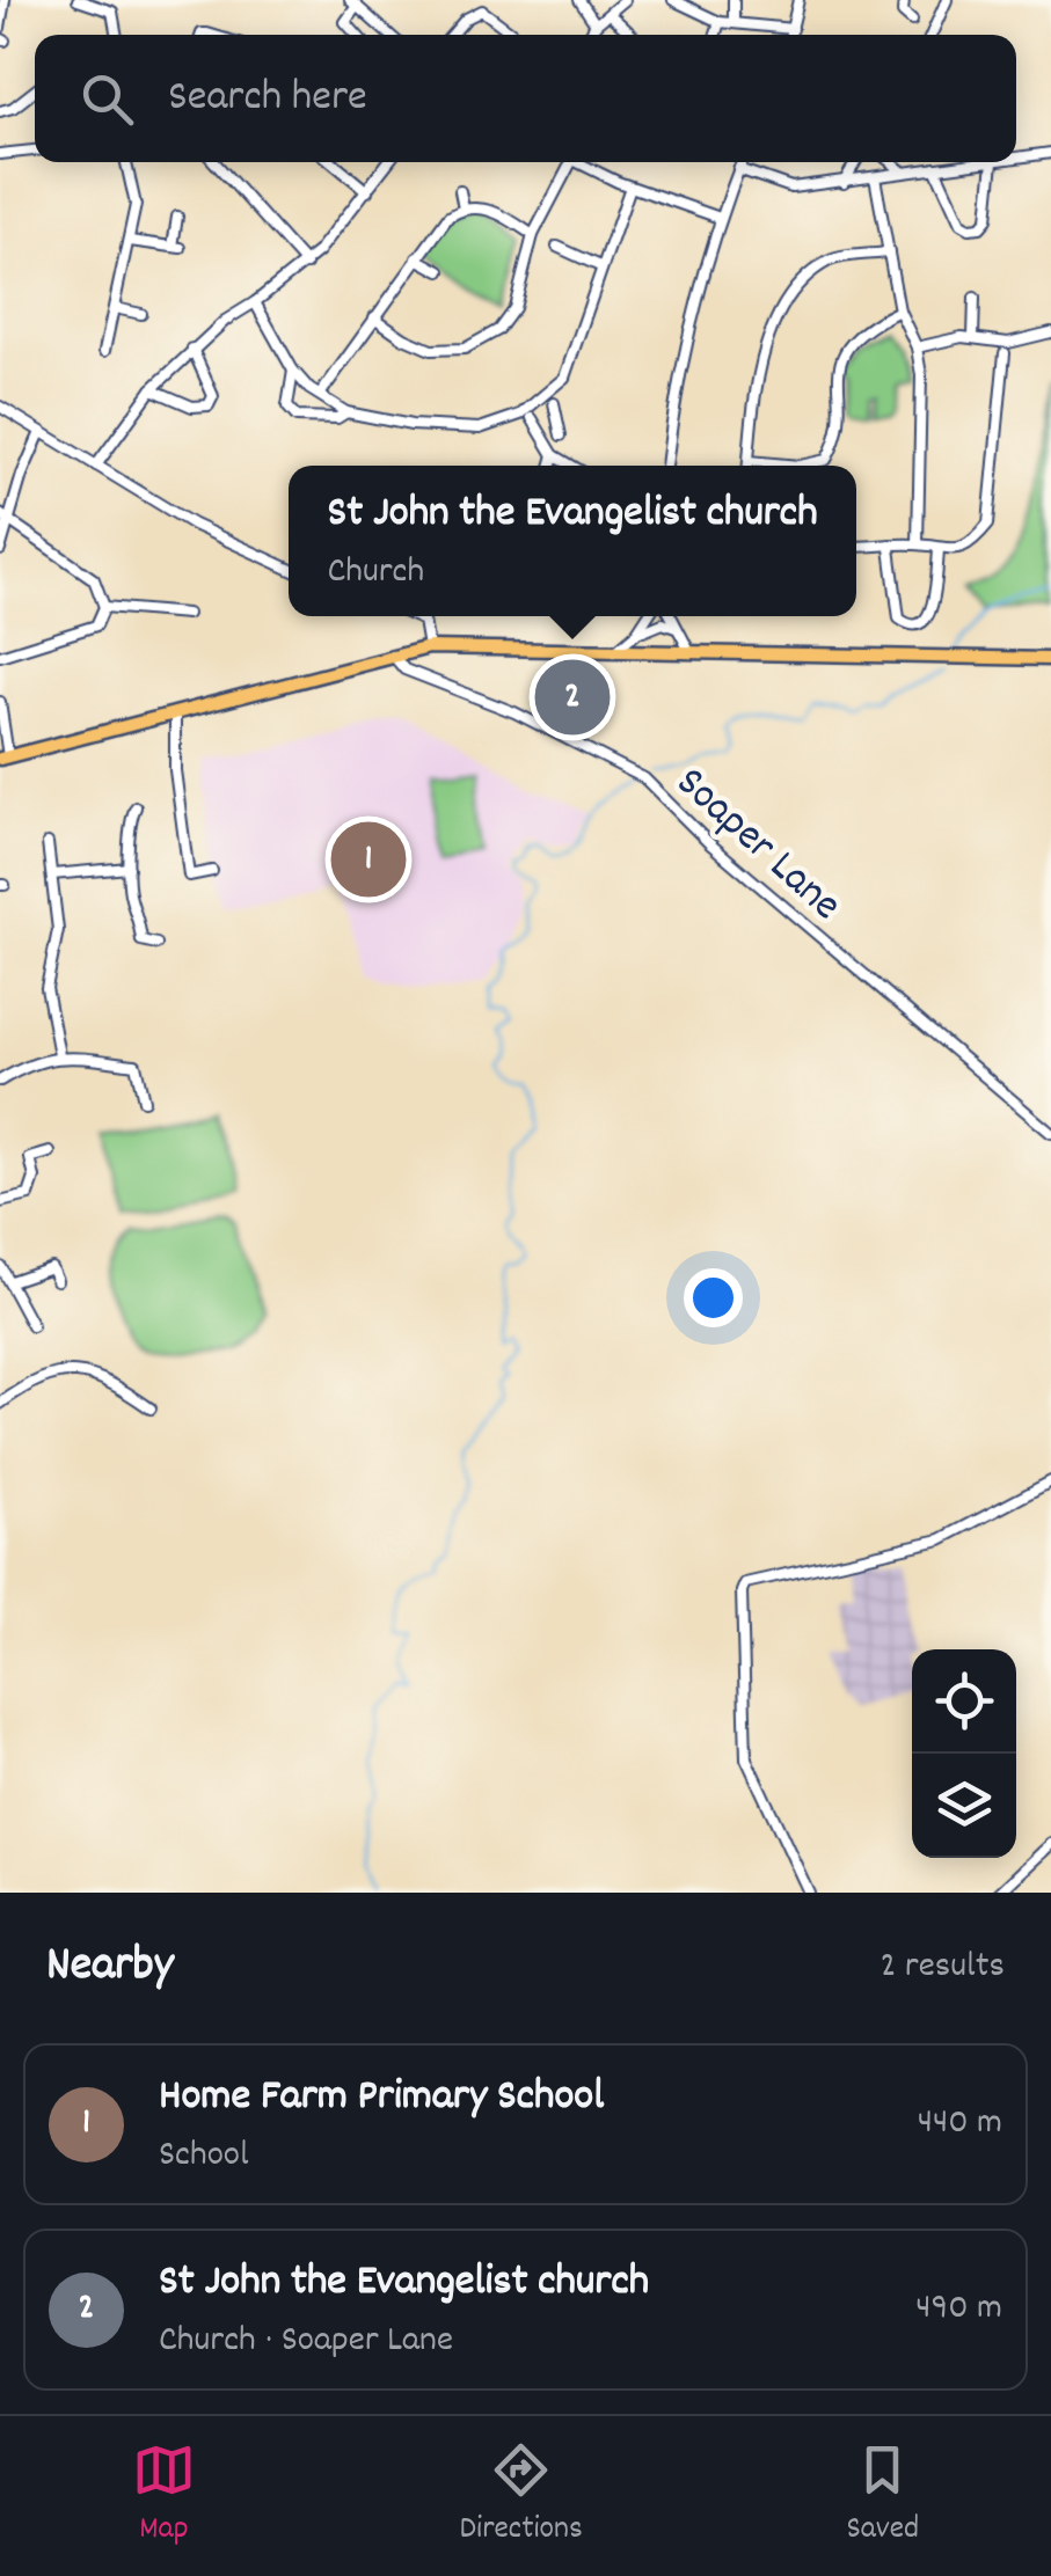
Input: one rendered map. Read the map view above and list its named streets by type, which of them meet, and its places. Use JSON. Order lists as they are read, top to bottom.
{
  "streets": {
    "street": ["Soaper Lane"]
  },
  "page": {
    "search": "Search here",
    "popup": ["St John the Evangelist church", "Church"],
    "pins": ["2", "1"],
    "heading": ["Nearby", "2 results"],
    "list": [
      {
        "mark": "1",
        "name": "Home Farm Primary School",
        "note": "School",
        "value": "440 m"
      },
      {
        "mark": "2",
        "name": "St John the Evangelist church",
        "note": "Church · Soaper Lane",
        "value": "490 m"
      }
    ],
    "nav": ["Map", "Directions", "Saved"]
  }
}
